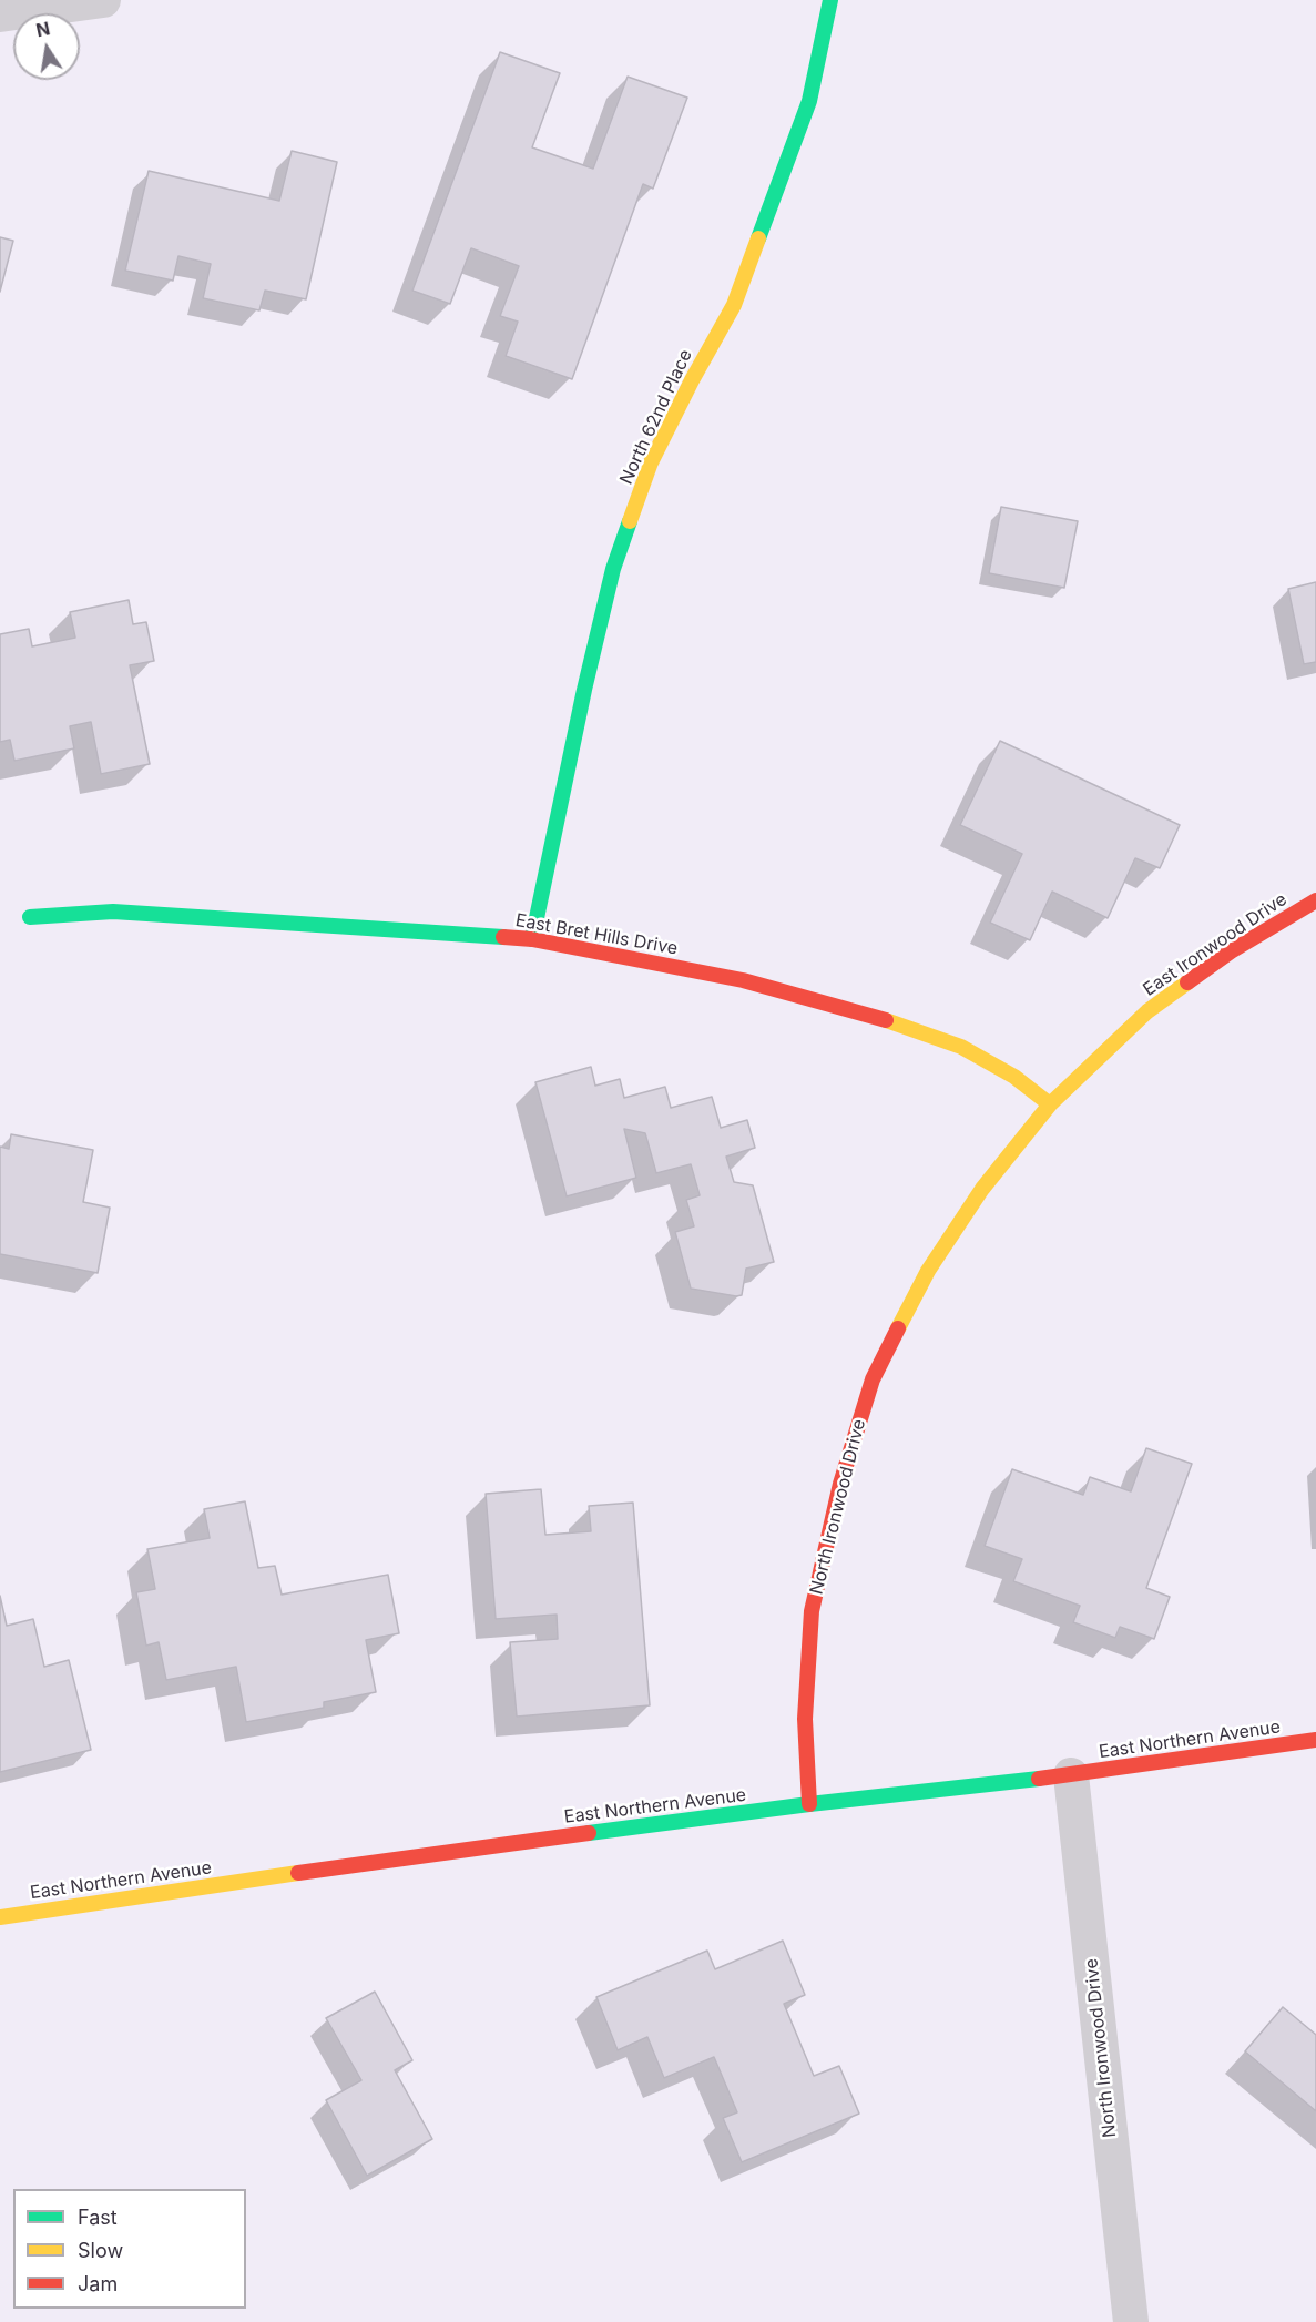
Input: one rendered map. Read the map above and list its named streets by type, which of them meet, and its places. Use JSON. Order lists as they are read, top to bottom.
{
  "streets": {
    "street": [
      "North 62nd Place",
      "East Bret Hills Drive",
      "East Ironwood Drive",
      "North Ironwood Drive",
      "East Northern Avenue"
    ]
  },
  "crossings": [
    ["North 62nd Place", "East Bret Hills Drive"],
    ["East Bret Hills Drive", "East Ironwood Drive"],
    ["East Bret Hills Drive", "North Ironwood Drive"],
    ["East Ironwood Drive", "North Ironwood Drive"],
    ["North Ironwood Drive", "East Northern Avenue"]
  ],
  "legend": ["Fast", "Slow", "Jam"],
  "north": "top"
}
